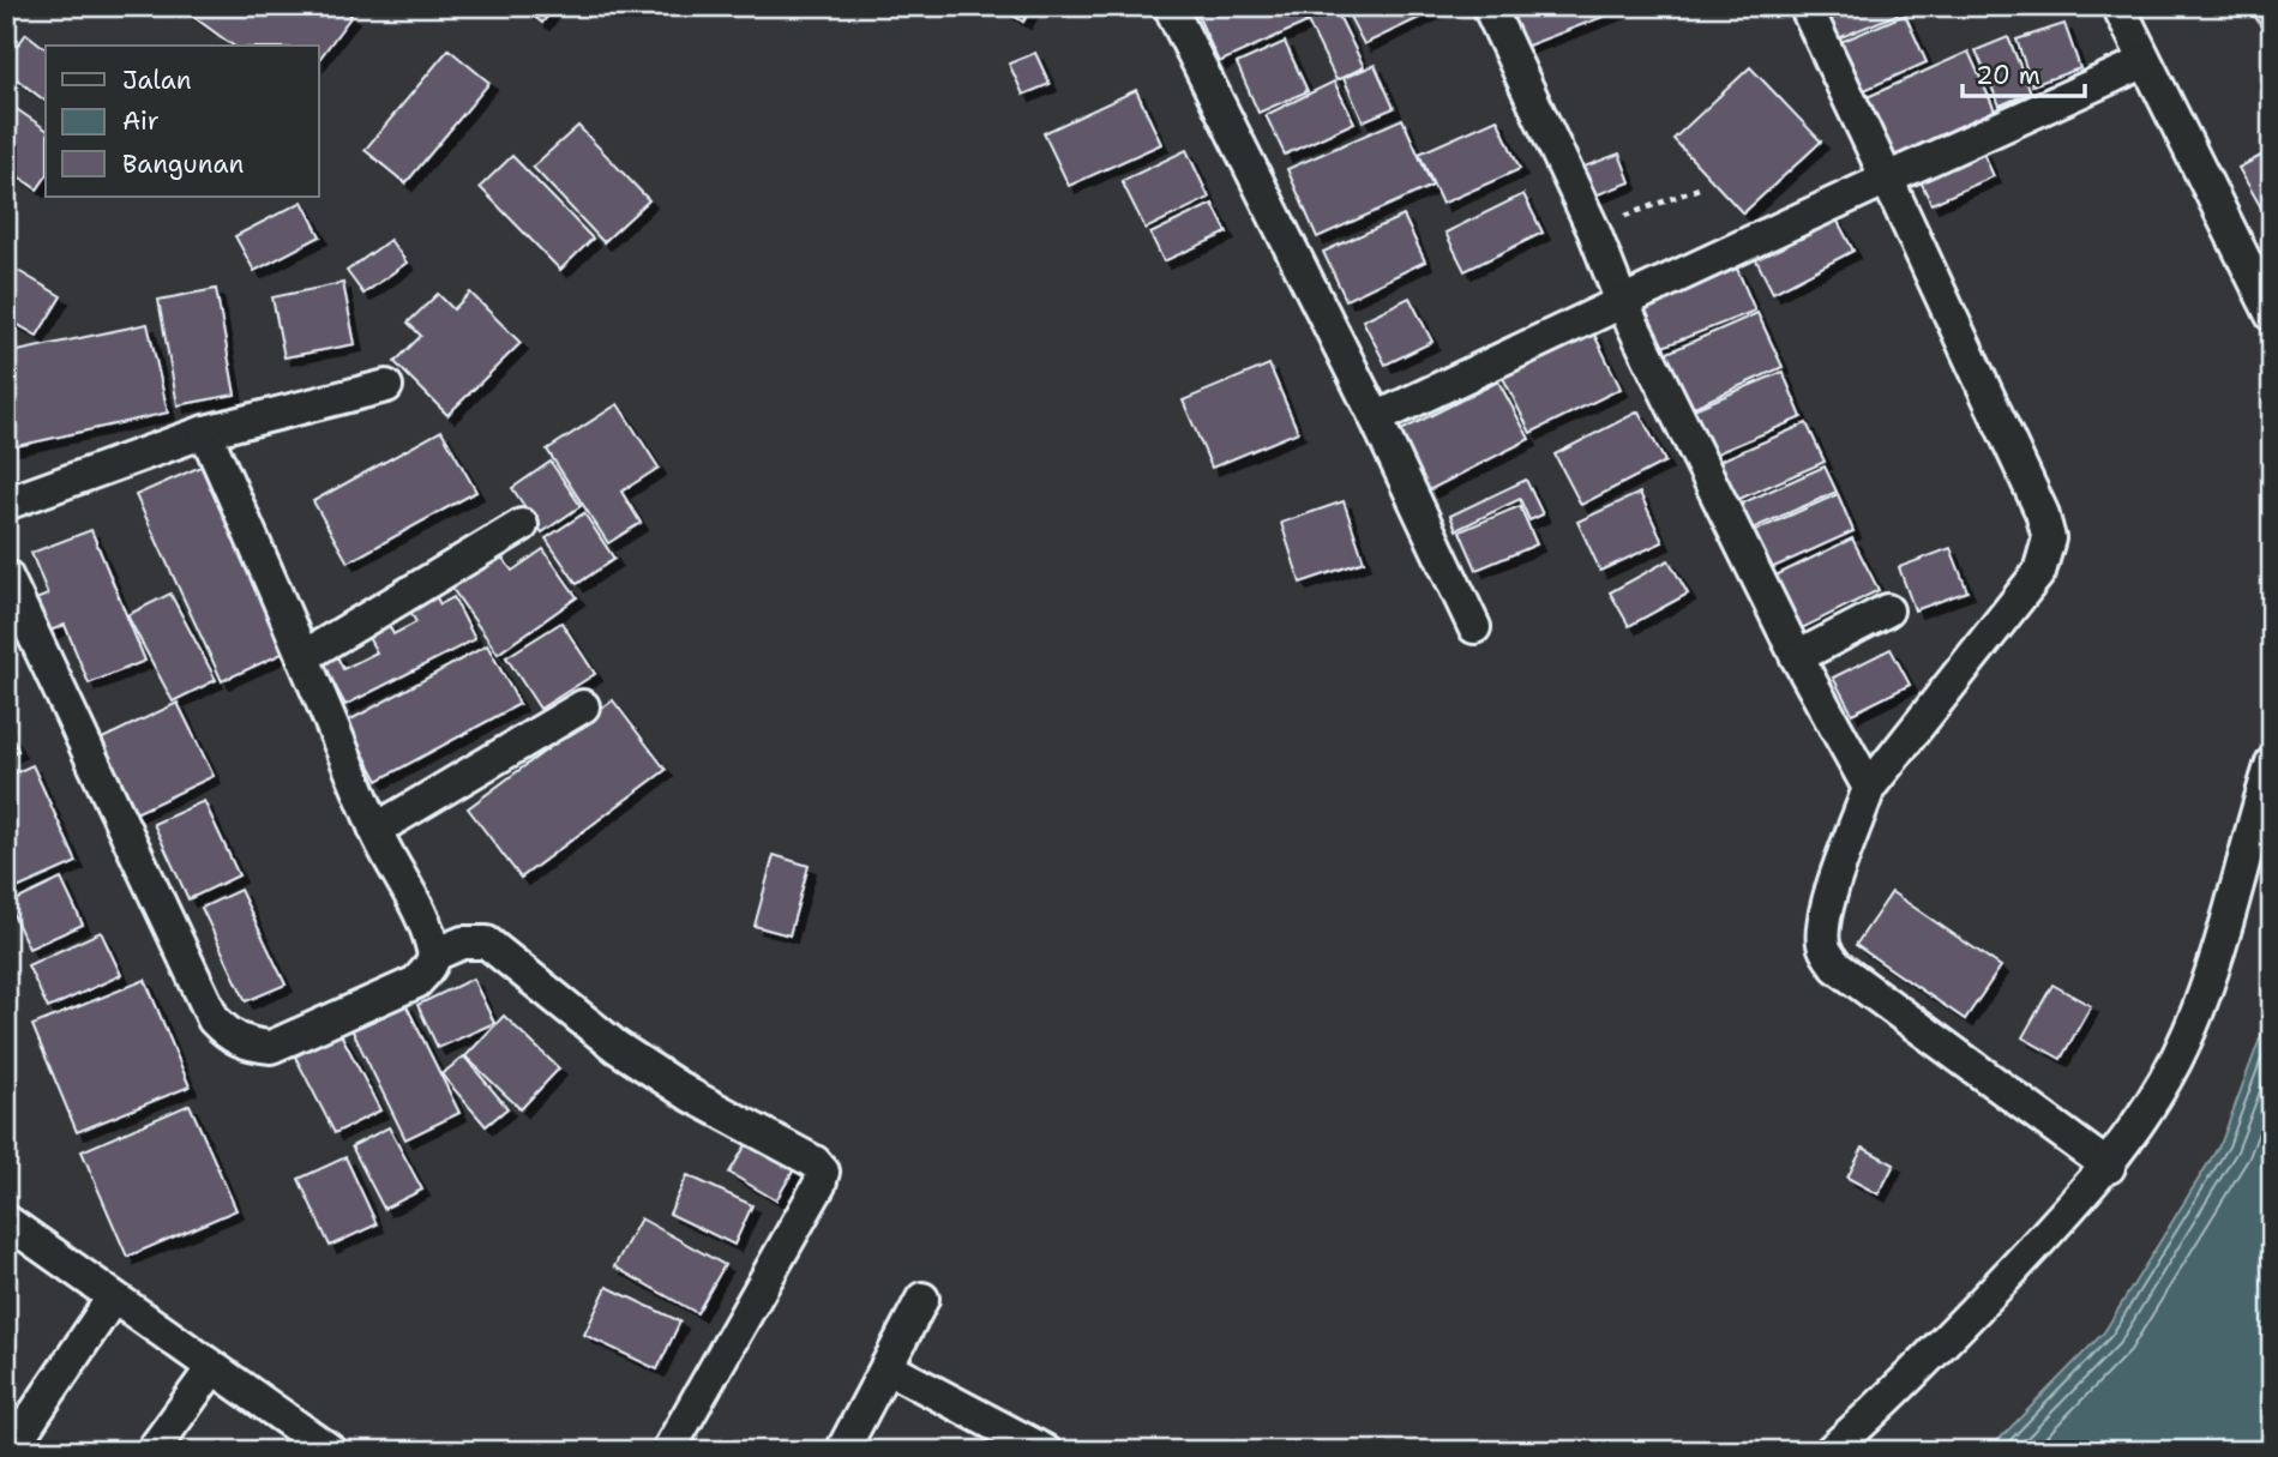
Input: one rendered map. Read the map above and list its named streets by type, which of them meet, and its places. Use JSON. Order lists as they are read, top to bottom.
{
  "legend": ["Jalan", "Air", "Bangunan"],
  "scale_bar": "20 m"
}
